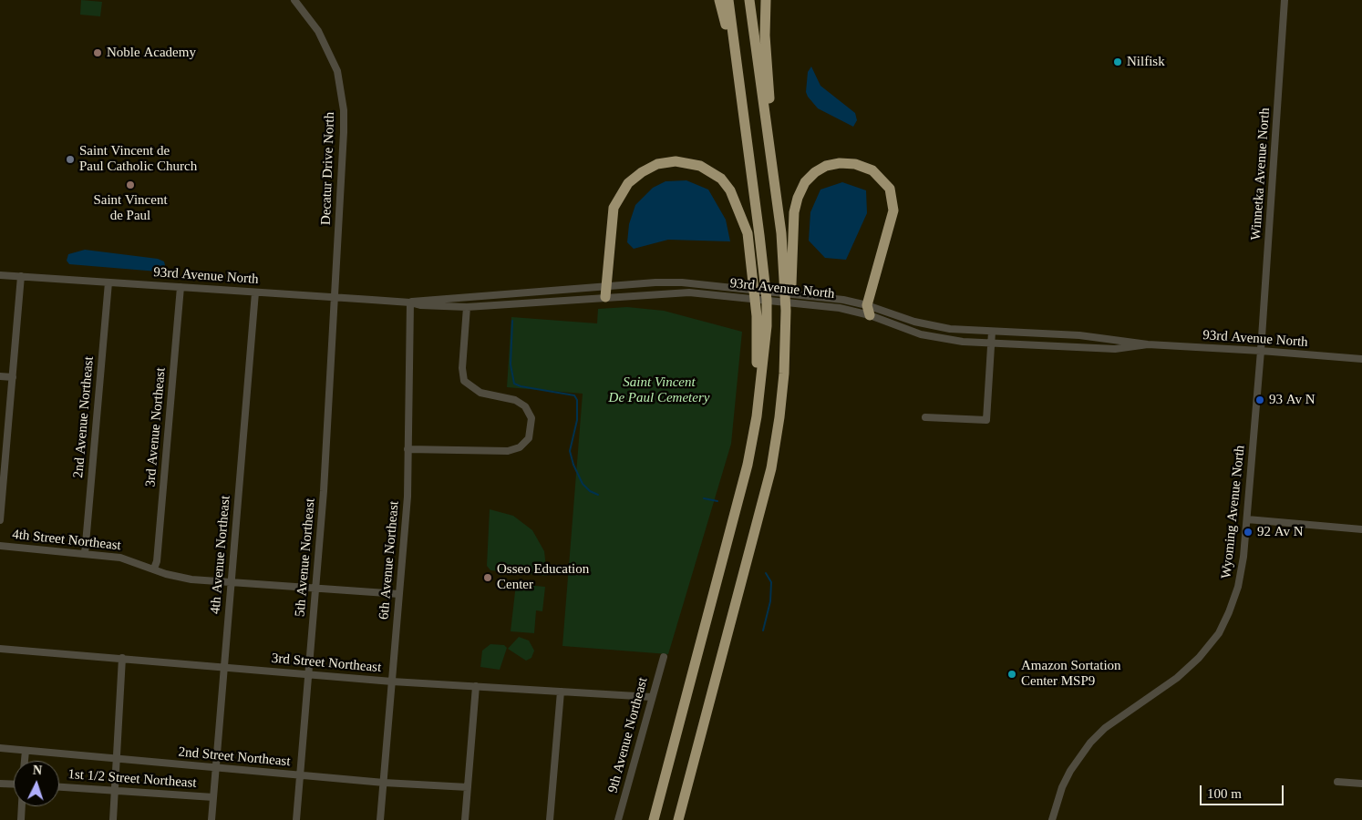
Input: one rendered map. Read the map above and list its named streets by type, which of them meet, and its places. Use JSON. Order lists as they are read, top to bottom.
{
  "streets": {
    "street": [
      "Decatur Drive North",
      "Winnetka Avenue North",
      "93rd Avenue North",
      "2nd Avenue Northeast",
      "3rd Avenue Northeast",
      "Wyoming Avenue North",
      "4th Street Northeast",
      "4th Avenue Northeast",
      "5th Avenue Northeast",
      "6th Avenue Northeast",
      "3rd Street Northeast",
      "9th Avenue Northeast",
      "2nd Street Northeast",
      "1st 1/2 Street Northeast"
    ]
  },
  "crossings": [
    ["Decatur Drive North", "93rd Avenue North"],
    ["Decatur Drive North", "5th Avenue Northeast"],
    ["Winnetka Avenue North", "93rd Avenue North"],
    ["Winnetka Avenue North", "Wyoming Avenue North"],
    ["93rd Avenue North", "2nd Avenue Northeast"],
    ["93rd Avenue North", "3rd Avenue Northeast"],
    ["93rd Avenue North", "Wyoming Avenue North"],
    ["93rd Avenue North", "4th Avenue Northeast"],
    ["93rd Avenue North", "5th Avenue Northeast"],
    ["93rd Avenue North", "6th Avenue Northeast"],
    ["2nd Avenue Northeast", "4th Street Northeast"],
    ["3rd Avenue Northeast", "4th Street Northeast"],
    ["4th Street Northeast", "4th Avenue Northeast"],
    ["4th Street Northeast", "5th Avenue Northeast"],
    ["4th Street Northeast", "6th Avenue Northeast"],
    ["4th Avenue Northeast", "3rd Street Northeast"],
    ["4th Avenue Northeast", "2nd Street Northeast"],
    ["4th Avenue Northeast", "1st 1/2 Street Northeast"],
    ["5th Avenue Northeast", "3rd Street Northeast"],
    ["5th Avenue Northeast", "2nd Street Northeast"],
    ["6th Avenue Northeast", "3rd Street Northeast"],
    ["6th Avenue Northeast", "2nd Street Northeast"],
    ["3rd Street Northeast", "9th Avenue Northeast"]
  ],
  "parks": ["Saint Vincent De Paul Cemetery"],
  "places": [
    "Noble Academy",
    "Nilfisk",
    "Saint Vincent de Paul Catholic Church",
    "Saint Vincent de Paul",
    "93 Av N",
    "92 Av N",
    "Osseo Education Center",
    "Amazon Sortation Center MSP9"
  ],
  "scale_bar": "100 m",
  "north": "top"
}
